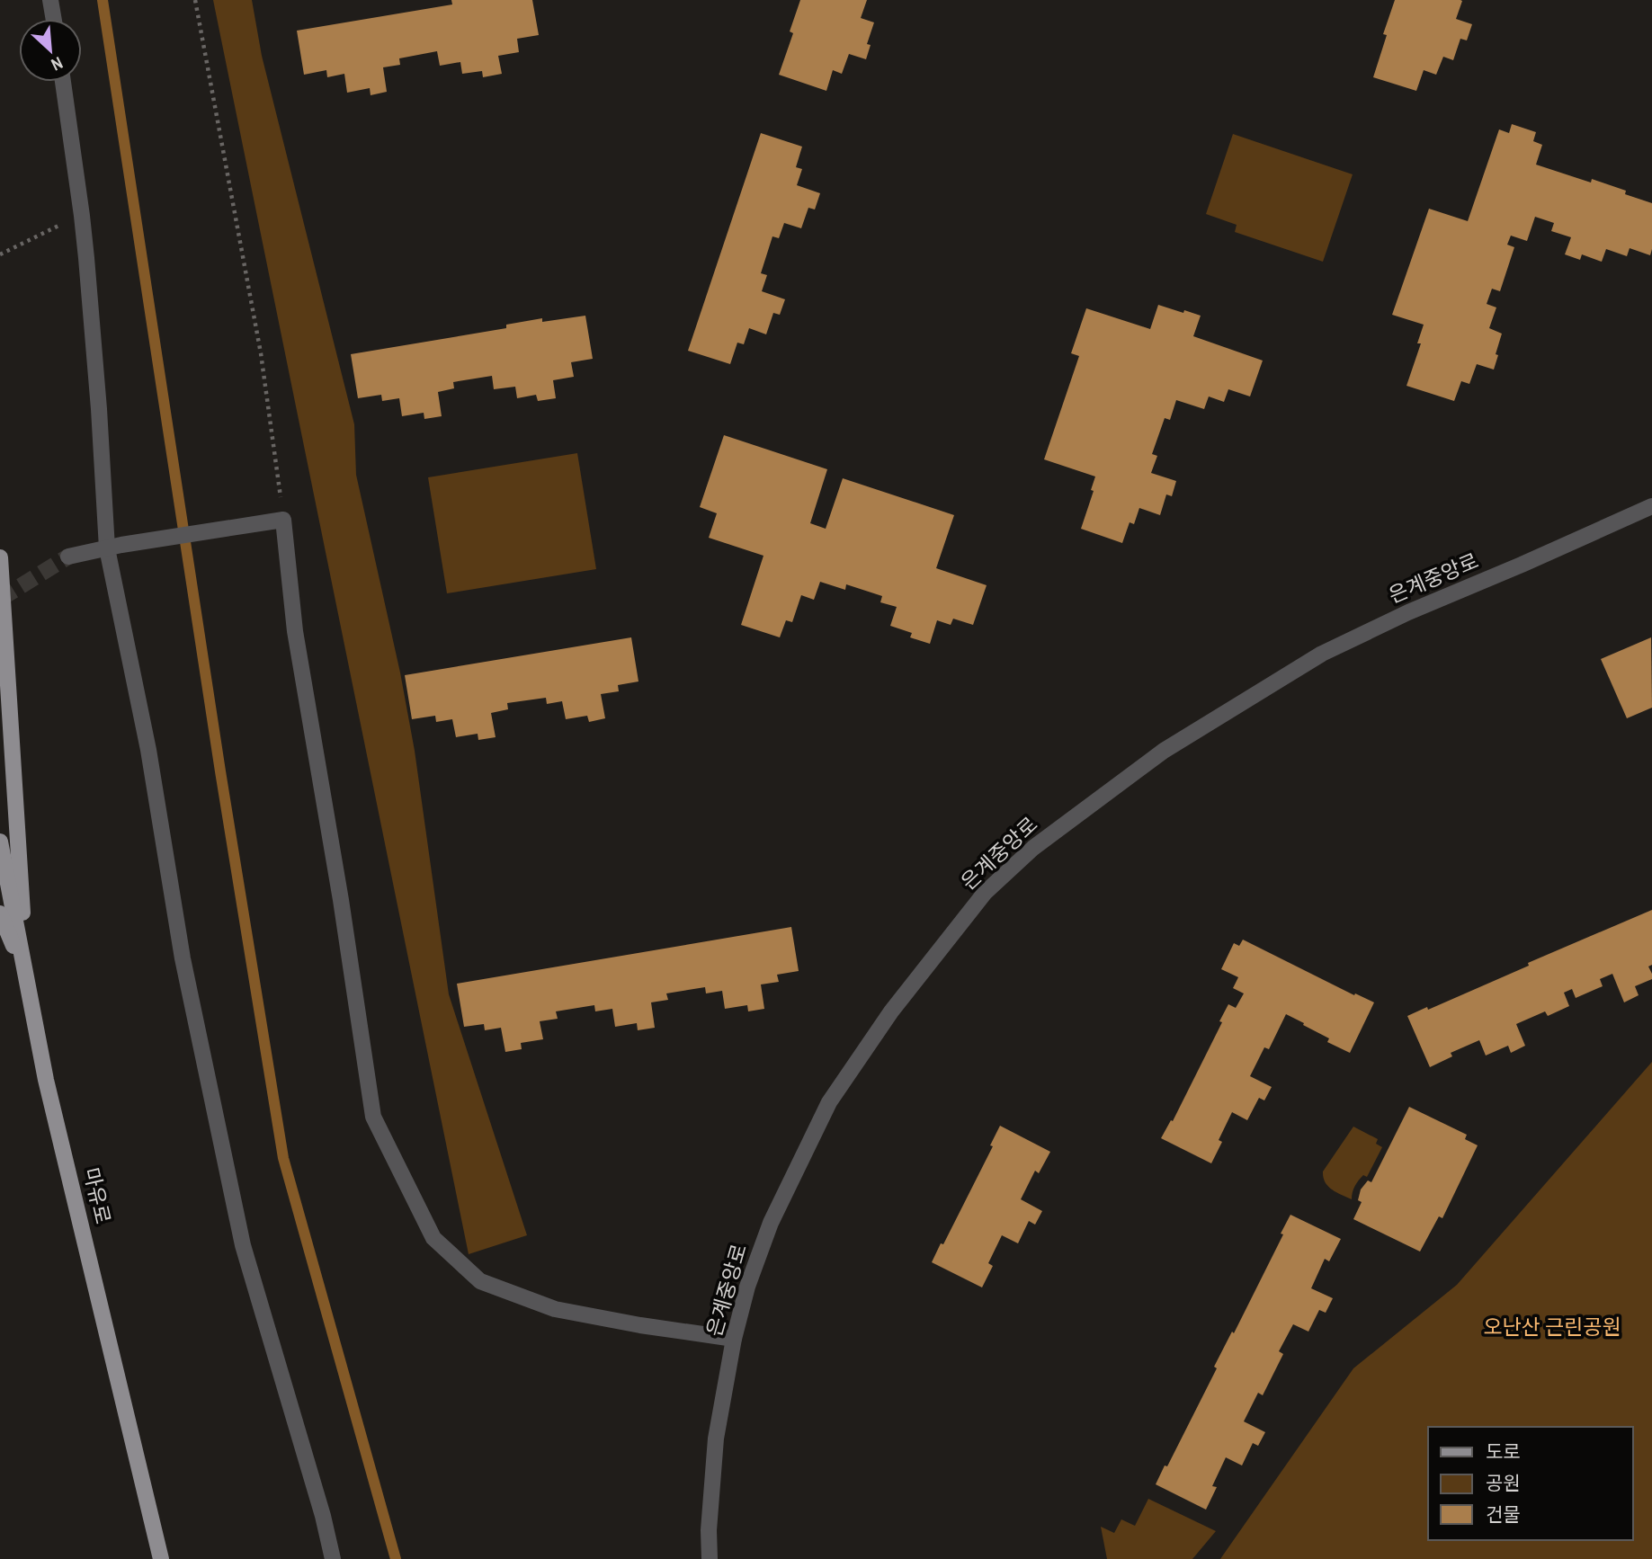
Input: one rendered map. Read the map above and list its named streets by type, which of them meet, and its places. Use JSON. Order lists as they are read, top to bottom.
{
  "streets": {
    "main road": ["마유로"],
    "street": ["은계중앙로"]
  },
  "parks": ["오난산 근린공원"],
  "legend": ["도로", "공원", "건물"],
  "north": "bottom right"
}
